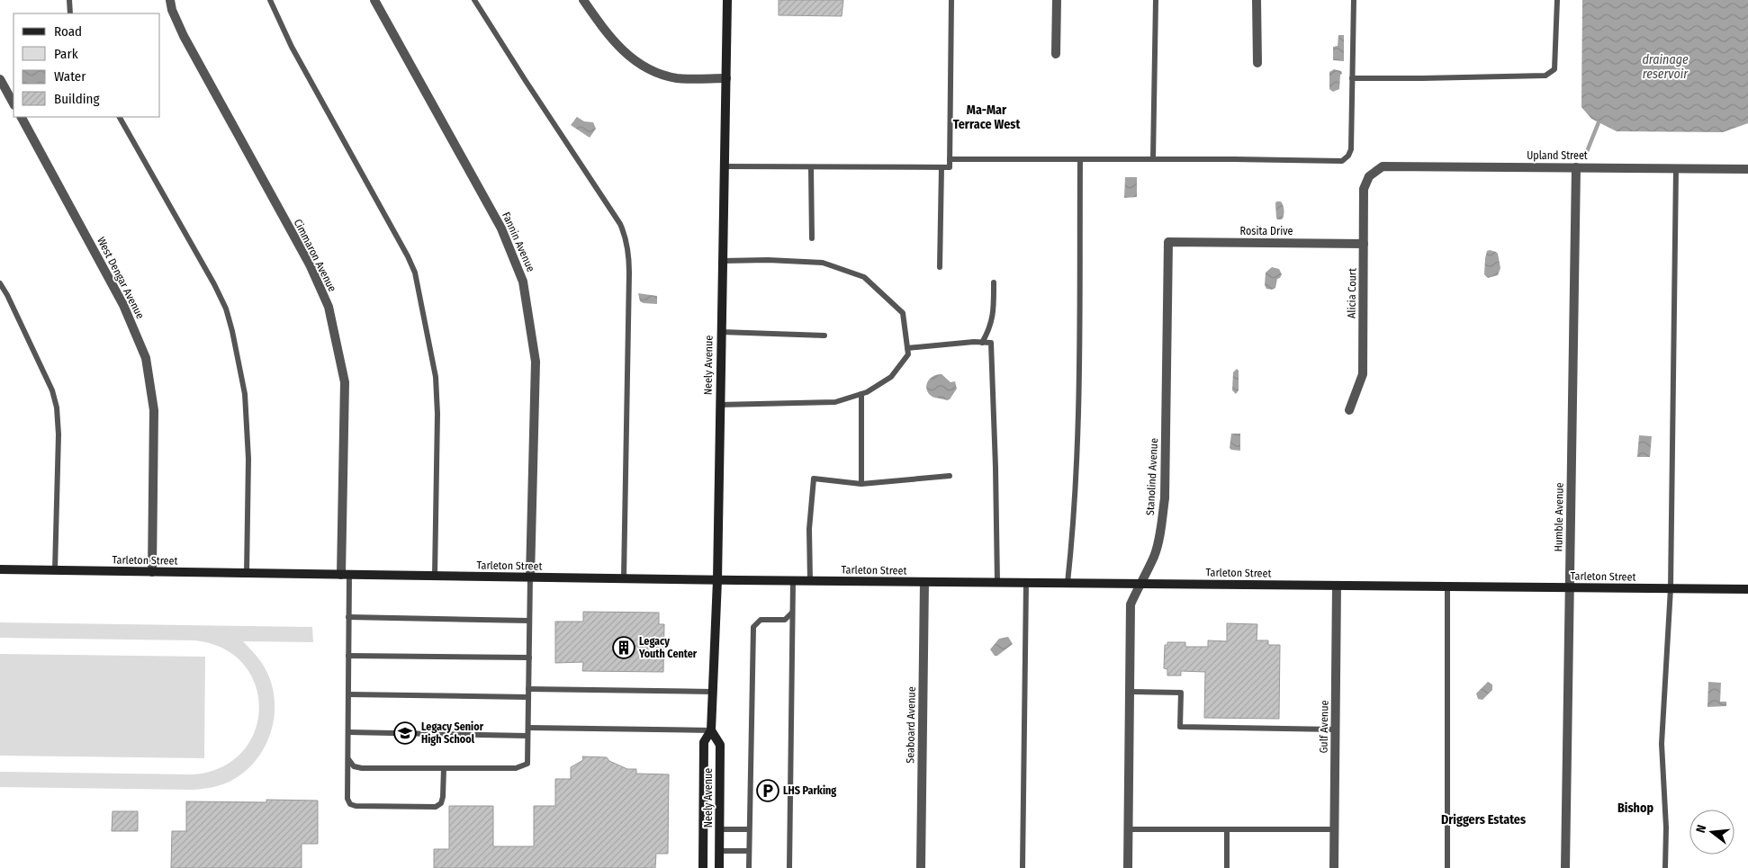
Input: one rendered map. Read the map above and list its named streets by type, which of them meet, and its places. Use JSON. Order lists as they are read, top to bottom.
{
  "streets": {
    "street": [
      "Upland Street",
      "Rosita Drive",
      "Fannin Avenue",
      "Cimmaron Avenue",
      "West Dengar Avenue",
      "Alicia Court",
      "Neely Avenue",
      "Stanolind Avenue",
      "Humble Avenue",
      "Tarleton Street",
      "Seaboard Avenue",
      "Gulf Avenue"
    ]
  },
  "crossings": [
    ["Upland Street", "Alicia Court"],
    ["Upland Street", "Humble Avenue"],
    ["Rosita Drive", "Alicia Court"],
    ["Rosita Drive", "Stanolind Avenue"],
    ["Fannin Avenue", "Tarleton Street"],
    ["Cimmaron Avenue", "Tarleton Street"],
    ["West Dengar Avenue", "Tarleton Street"],
    ["Neely Avenue", "Tarleton Street"],
    ["Stanolind Avenue", "Tarleton Street"],
    ["Humble Avenue", "Tarleton Street"],
    ["Tarleton Street", "Seaboard Avenue"],
    ["Tarleton Street", "Gulf Avenue"]
  ],
  "districts": ["Ma-Mar Terrace West", "Bishop", "Driggers Estates"],
  "water": ["drainage reservoir"],
  "places": {
    "building": ["Legacy Youth Center"],
    "school or university": ["Legacy Senior High School"],
    "parking": ["LHS Parking"]
  },
  "legend": [
    "Road",
    "Park",
    "Water",
    "Building"
  ],
  "north": "left"
}
